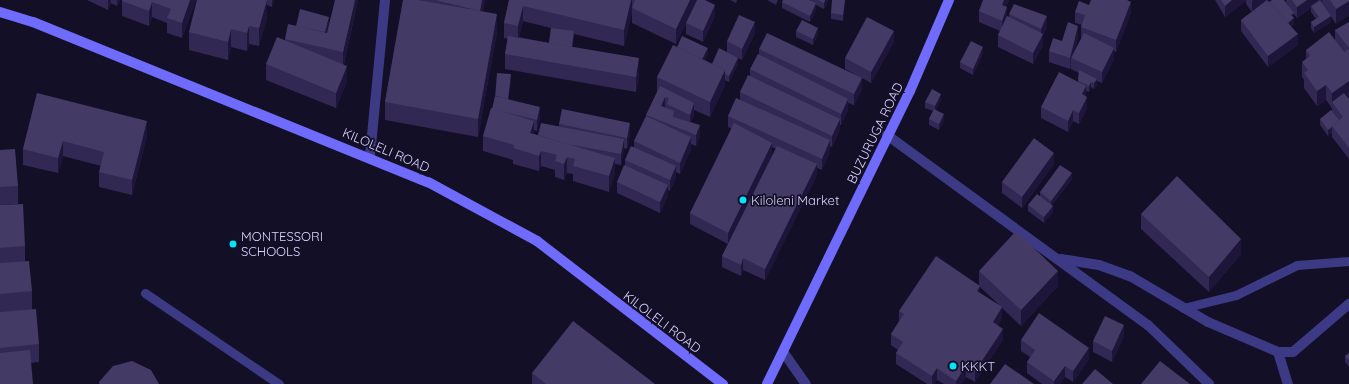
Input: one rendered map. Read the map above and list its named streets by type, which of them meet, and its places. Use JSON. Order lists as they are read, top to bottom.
{
  "streets": {
    "main road": ["BUZURUGA ROAD", "KILOLELI ROAD"]
  },
  "places": ["Kiloleni Market", "MONTESSORI SCHOOLS", "KKKT"]
}
